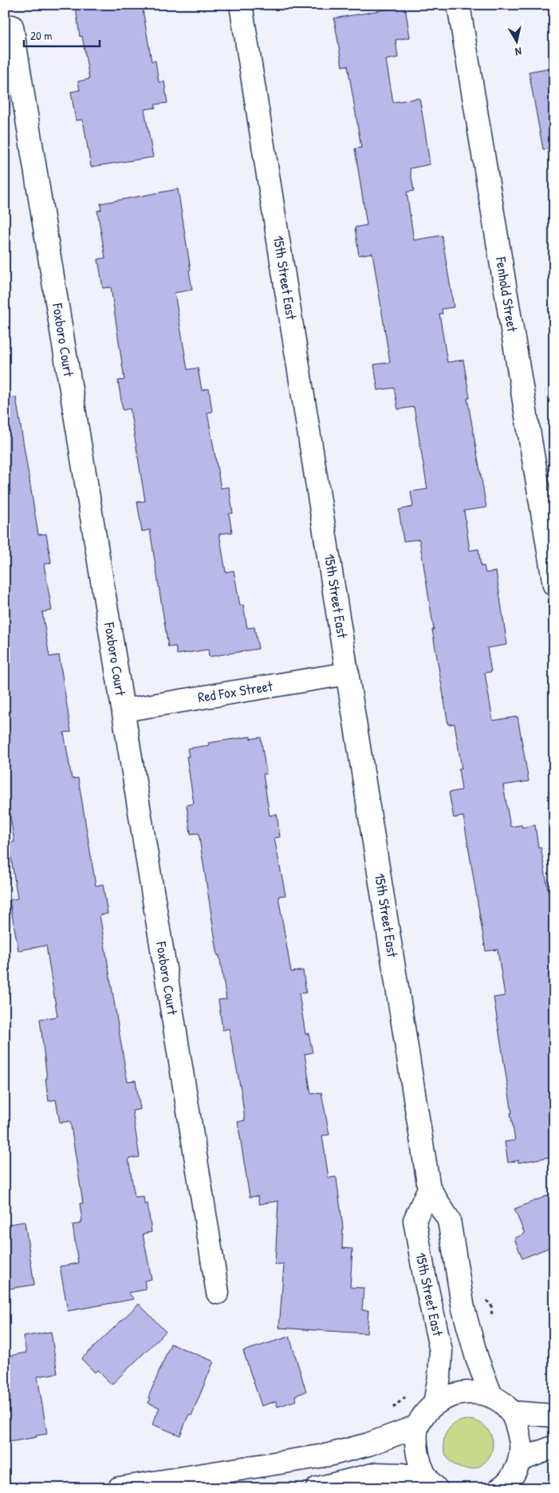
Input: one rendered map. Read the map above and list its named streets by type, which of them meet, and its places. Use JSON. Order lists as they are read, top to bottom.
{
  "streets": {
    "street": [
      "15th Street East",
      "Fenhold Street",
      "Foxboro Court",
      "Red Fox Street"
    ]
  },
  "crossings": [
    ["15th Street East", "Red Fox Street"],
    ["Foxboro Court", "Red Fox Street"]
  ],
  "scale_bar": "20 m",
  "north": "bottom"
}
